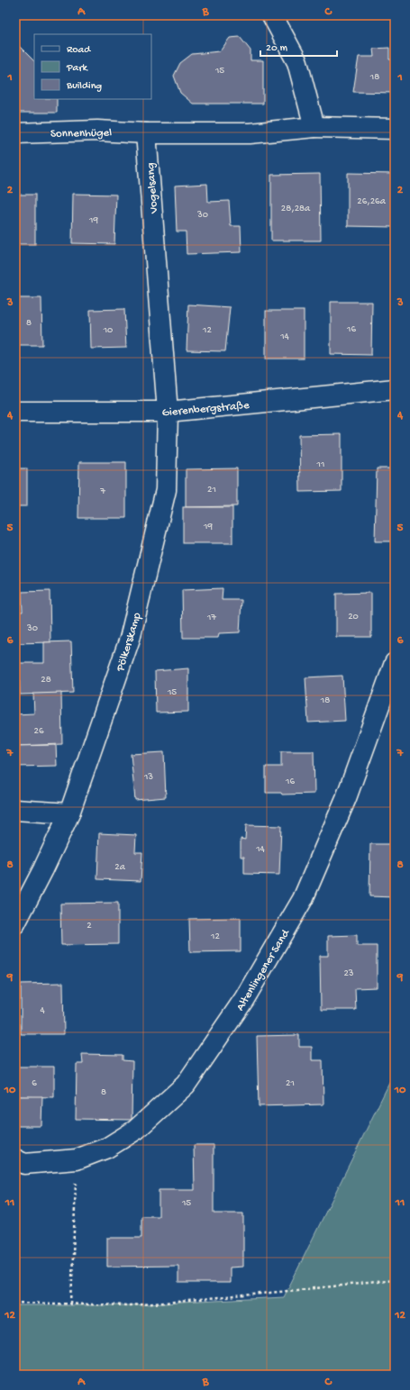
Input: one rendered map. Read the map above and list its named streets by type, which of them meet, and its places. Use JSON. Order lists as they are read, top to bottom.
{
  "streets": {
    "street": [
      "Sonnenhügel",
      "Vogelsang",
      "Gierenbergstraße",
      "Pölkerskamp",
      "Altenlingener Sand"
    ]
  },
  "crossings": [
    ["Sonnenhügel", "Vogelsang"],
    ["Vogelsang", "Gierenbergstraße"],
    ["Vogelsang", "Pölkerskamp"],
    ["Gierenbergstraße", "Pölkerskamp"]
  ],
  "house_numbers": [
    "15",
    "18",
    "26,26a",
    "28,28a",
    "30",
    "19",
    "8",
    "16",
    "10",
    "12",
    "14",
    "11",
    "21",
    "7",
    "19",
    "20",
    "17",
    "30",
    "28",
    "15",
    "18",
    "26",
    "13",
    "16",
    "14",
    "2a",
    "2",
    "12",
    "23",
    "4",
    "6",
    "21",
    "8",
    "15"
  ],
  "legend": ["Road", "Park", "Building"],
  "scale_bar": "20 m",
  "grid": {
    "columns": ["A", "B", "C"],
    "rows": [
      "1",
      "2",
      "3",
      "4",
      "5",
      "6",
      "7",
      "8",
      "9",
      "10",
      "11",
      "12"
    ]
  }
}
